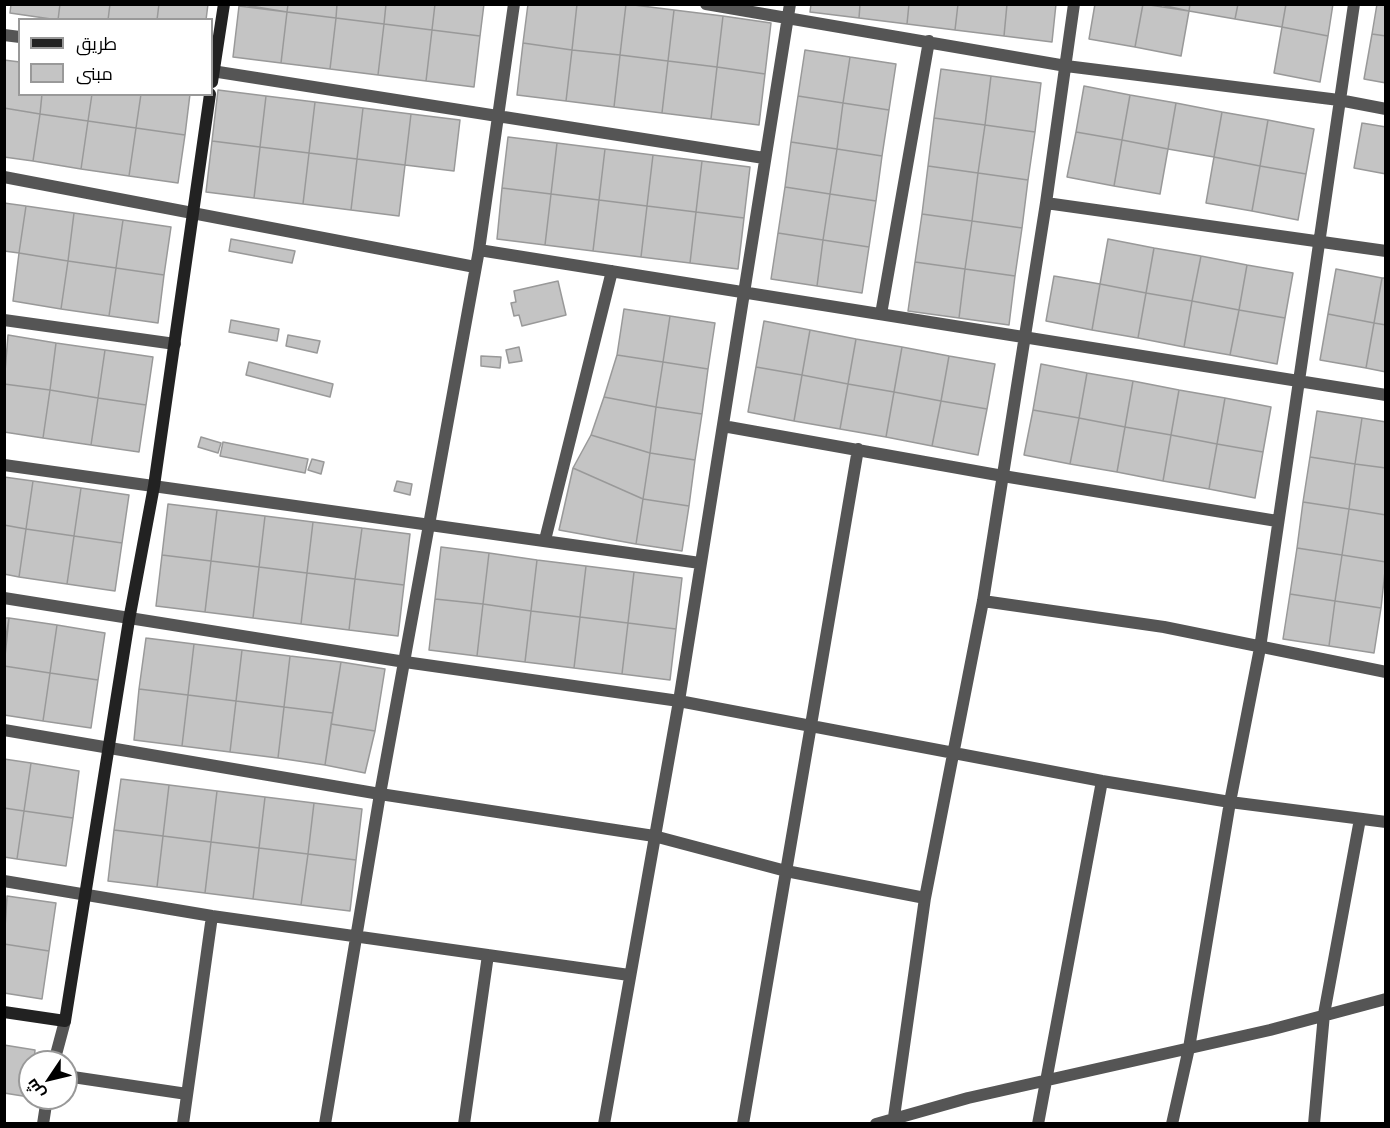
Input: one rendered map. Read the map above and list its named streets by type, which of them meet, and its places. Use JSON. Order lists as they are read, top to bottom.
{
  "legend": ["طريق", "مبنى"],
  "north": "bottom left"
}
